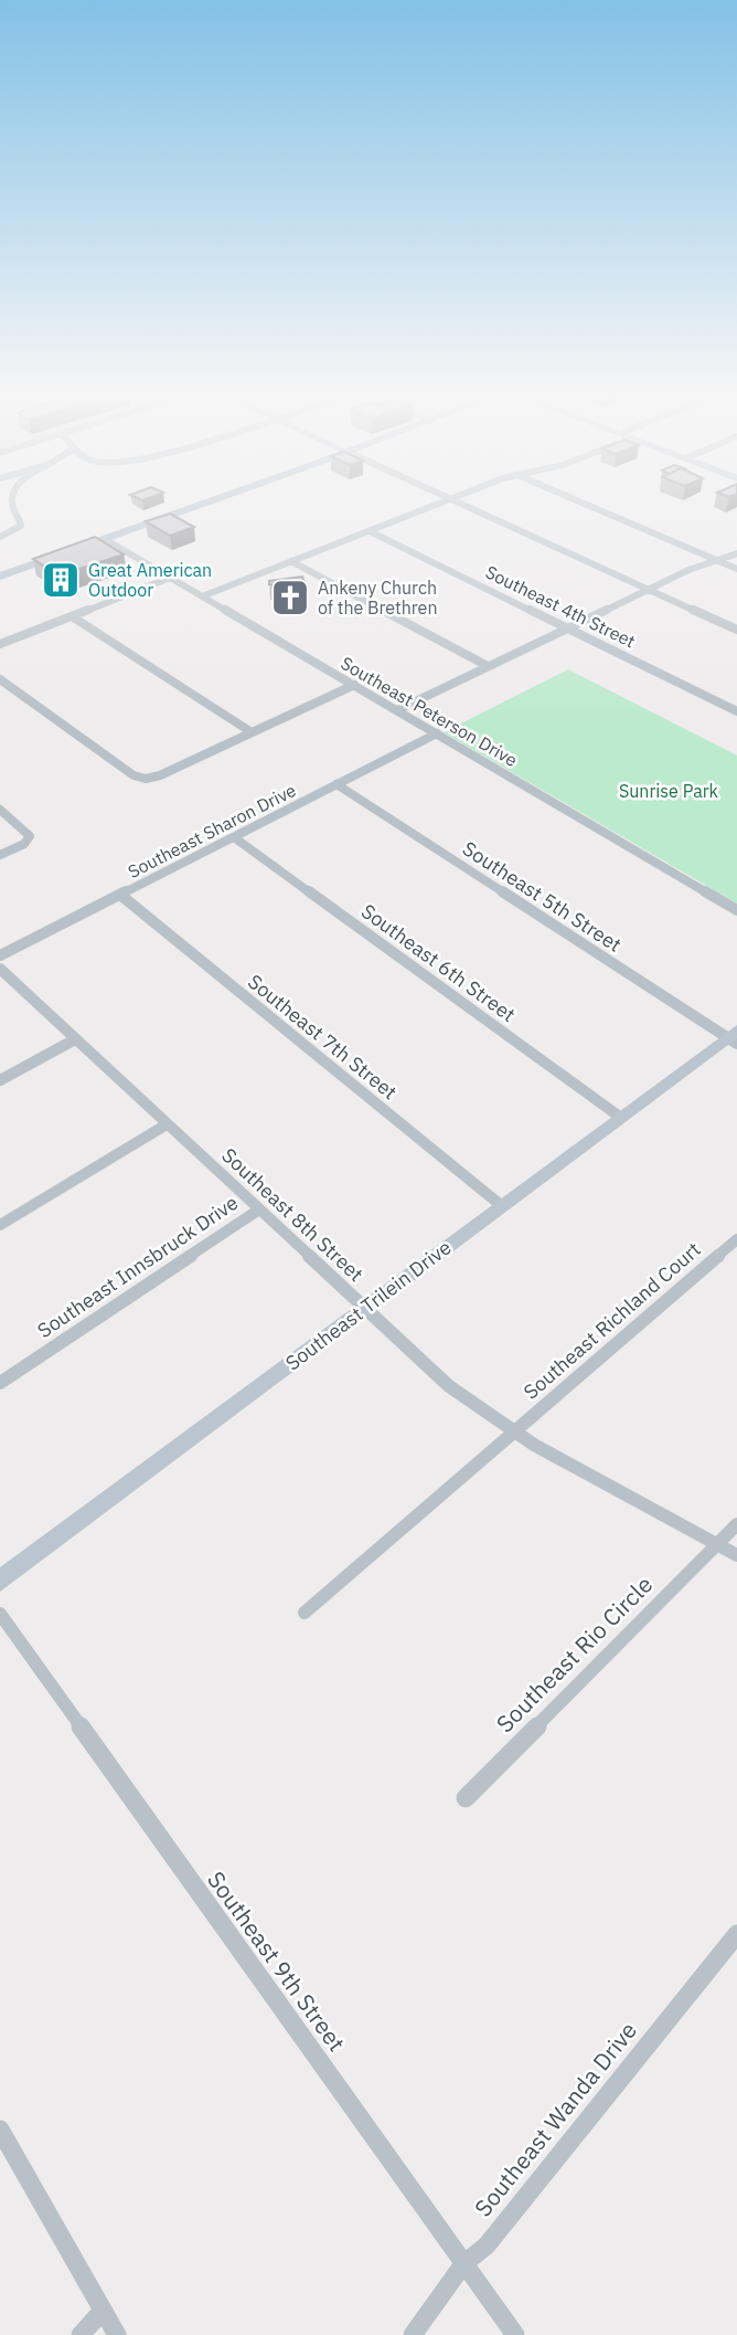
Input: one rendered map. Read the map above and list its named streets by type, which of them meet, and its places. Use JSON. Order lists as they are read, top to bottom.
{
  "streets": {
    "street": [
      "Southeast 4th Street",
      "Southeast Peterson Drive",
      "Southeast Sharon Drive",
      "Southeast 5th Street",
      "Southeast 6th Street",
      "Southeast 7th Street",
      "Southeast 8th Street",
      "Southeast Innsbruck Drive",
      "Southeast Trilein Drive",
      "Southeast Richland Court",
      "Southeast Rio Circle",
      "Southeast 9th Street",
      "Southeast Wanda Drive"
    ]
  },
  "crossings": [
    ["Southeast Peterson Drive", "Southeast Sharon Drive"],
    ["Southeast Sharon Drive", "Southeast 5th Street"],
    ["Southeast Sharon Drive", "Southeast 6th Street"],
    ["Southeast Sharon Drive", "Southeast 7th Street"],
    ["Southeast 5th Street", "Southeast Trilein Drive"],
    ["Southeast 6th Street", "Southeast Trilein Drive"],
    ["Southeast 7th Street", "Southeast Trilein Drive"],
    ["Southeast 8th Street", "Southeast Innsbruck Drive"],
    ["Southeast 8th Street", "Southeast Trilein Drive"],
    ["Southeast 8th Street", "Southeast Richland Court"],
    ["Southeast 8th Street", "Southeast Rio Circle"],
    ["Southeast 9th Street", "Southeast Wanda Drive"]
  ],
  "parks": ["Sunrise Park"],
  "places": {
    "building": ["Great American Outdoor"],
    "church": ["Ankeny Church of the Brethren"]
  }
}
